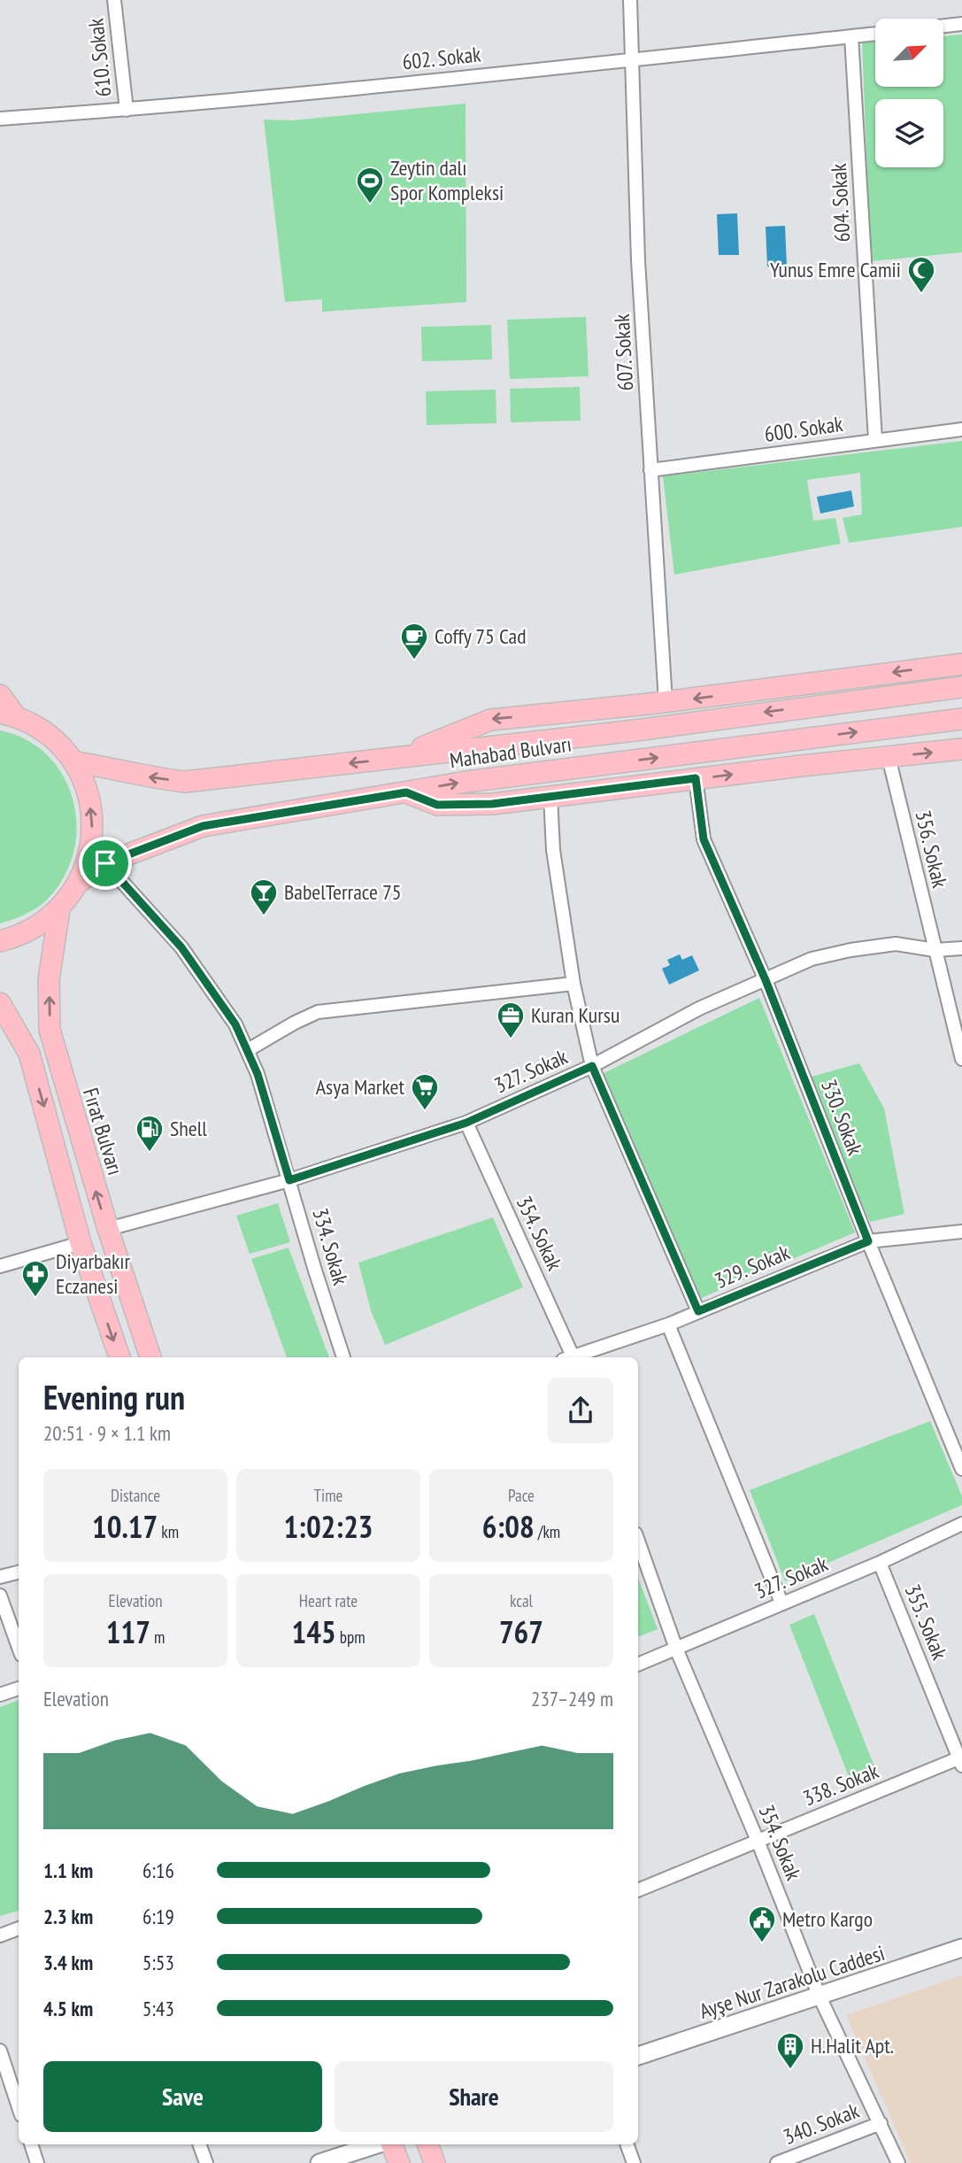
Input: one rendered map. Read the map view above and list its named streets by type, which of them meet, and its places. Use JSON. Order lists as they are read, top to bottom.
{
  "streets": {
    "main road": ["Mahabad Bulvarı", "Fırat Bulvarı"],
    "street": [
      "610. Sokak",
      "602. Sokak",
      "604. Sokak",
      "607. Sokak",
      "600. Sokak",
      "356. Sokak",
      "327. Sokak",
      "330. Sokak",
      "354. Sokak",
      "334. Sokak",
      "329. Sokak",
      "355. Sokak",
      "338. Sokak",
      "Ayşe Nur Zarakolu Caddesi",
      "340. Sokak"
    ]
  },
  "crossings": [
    ["610. Sokak", "602. Sokak"],
    ["602. Sokak", "604. Sokak"],
    ["602. Sokak", "607. Sokak"],
    ["604. Sokak", "600. Sokak"],
    ["607. Sokak", "600. Sokak"],
    ["Mahabad Bulvarı", "334. Sokak"],
    ["356. Sokak", "327. Sokak"],
    ["327. Sokak", "330. Sokak"],
    ["327. Sokak", "Fırat Bulvarı"],
    ["327. Sokak", "354. Sokak"],
    ["327. Sokak", "334. Sokak"],
    ["327. Sokak", "355. Sokak"],
    ["330. Sokak", "329. Sokak"],
    ["354. Sokak", "338. Sokak"],
    ["354. Sokak", "Ayşe Nur Zarakolu Caddesi"],
    ["354. Sokak", "340. Sokak"],
    ["355. Sokak", "338. Sokak"]
  ],
  "places": {
    "sports": ["Zeytin dalı Spor Kompleksi"],
    "mosque": ["Yunus Emre Camii"],
    "cafe": ["Coffy 75 Cad"],
    "bar": ["BabelTerrace 75"],
    "office": ["Kuran Kursu"],
    "supermarket": ["Asya Market"],
    "fuel station": ["Shell"],
    "pharmacy": ["Diyarbakır Eczanesi"],
    "public building": ["Metro Kargo"],
    "building": ["H.Halit Apt."]
  },
  "north": "top right",
  "page": {
    "heading": ["Evening run", "20:51 · 9 × 1.1 km"],
    "stats": [
      ["Distance", "10.17 km"],
      ["Time", "1:02:23"],
      ["Pace", "6:08 /km"],
      ["Elevation", "117 m"],
      ["Heart rate", "145 bpm"],
      ["kcal", "767"]
    ],
    "chart": ["Elevation", "237–249 m"],
    "list": [
      {
        "name": "1.1 km",
        "note": "6:16"
      },
      {
        "name": "2.3 km",
        "note": "6:19"
      },
      {
        "name": "3.4 km",
        "note": "5:53"
      },
      {
        "name": "4.5 km",
        "note": "5:43"
      }
    ],
    "buttons": ["Save", "Share"]
  }
}
